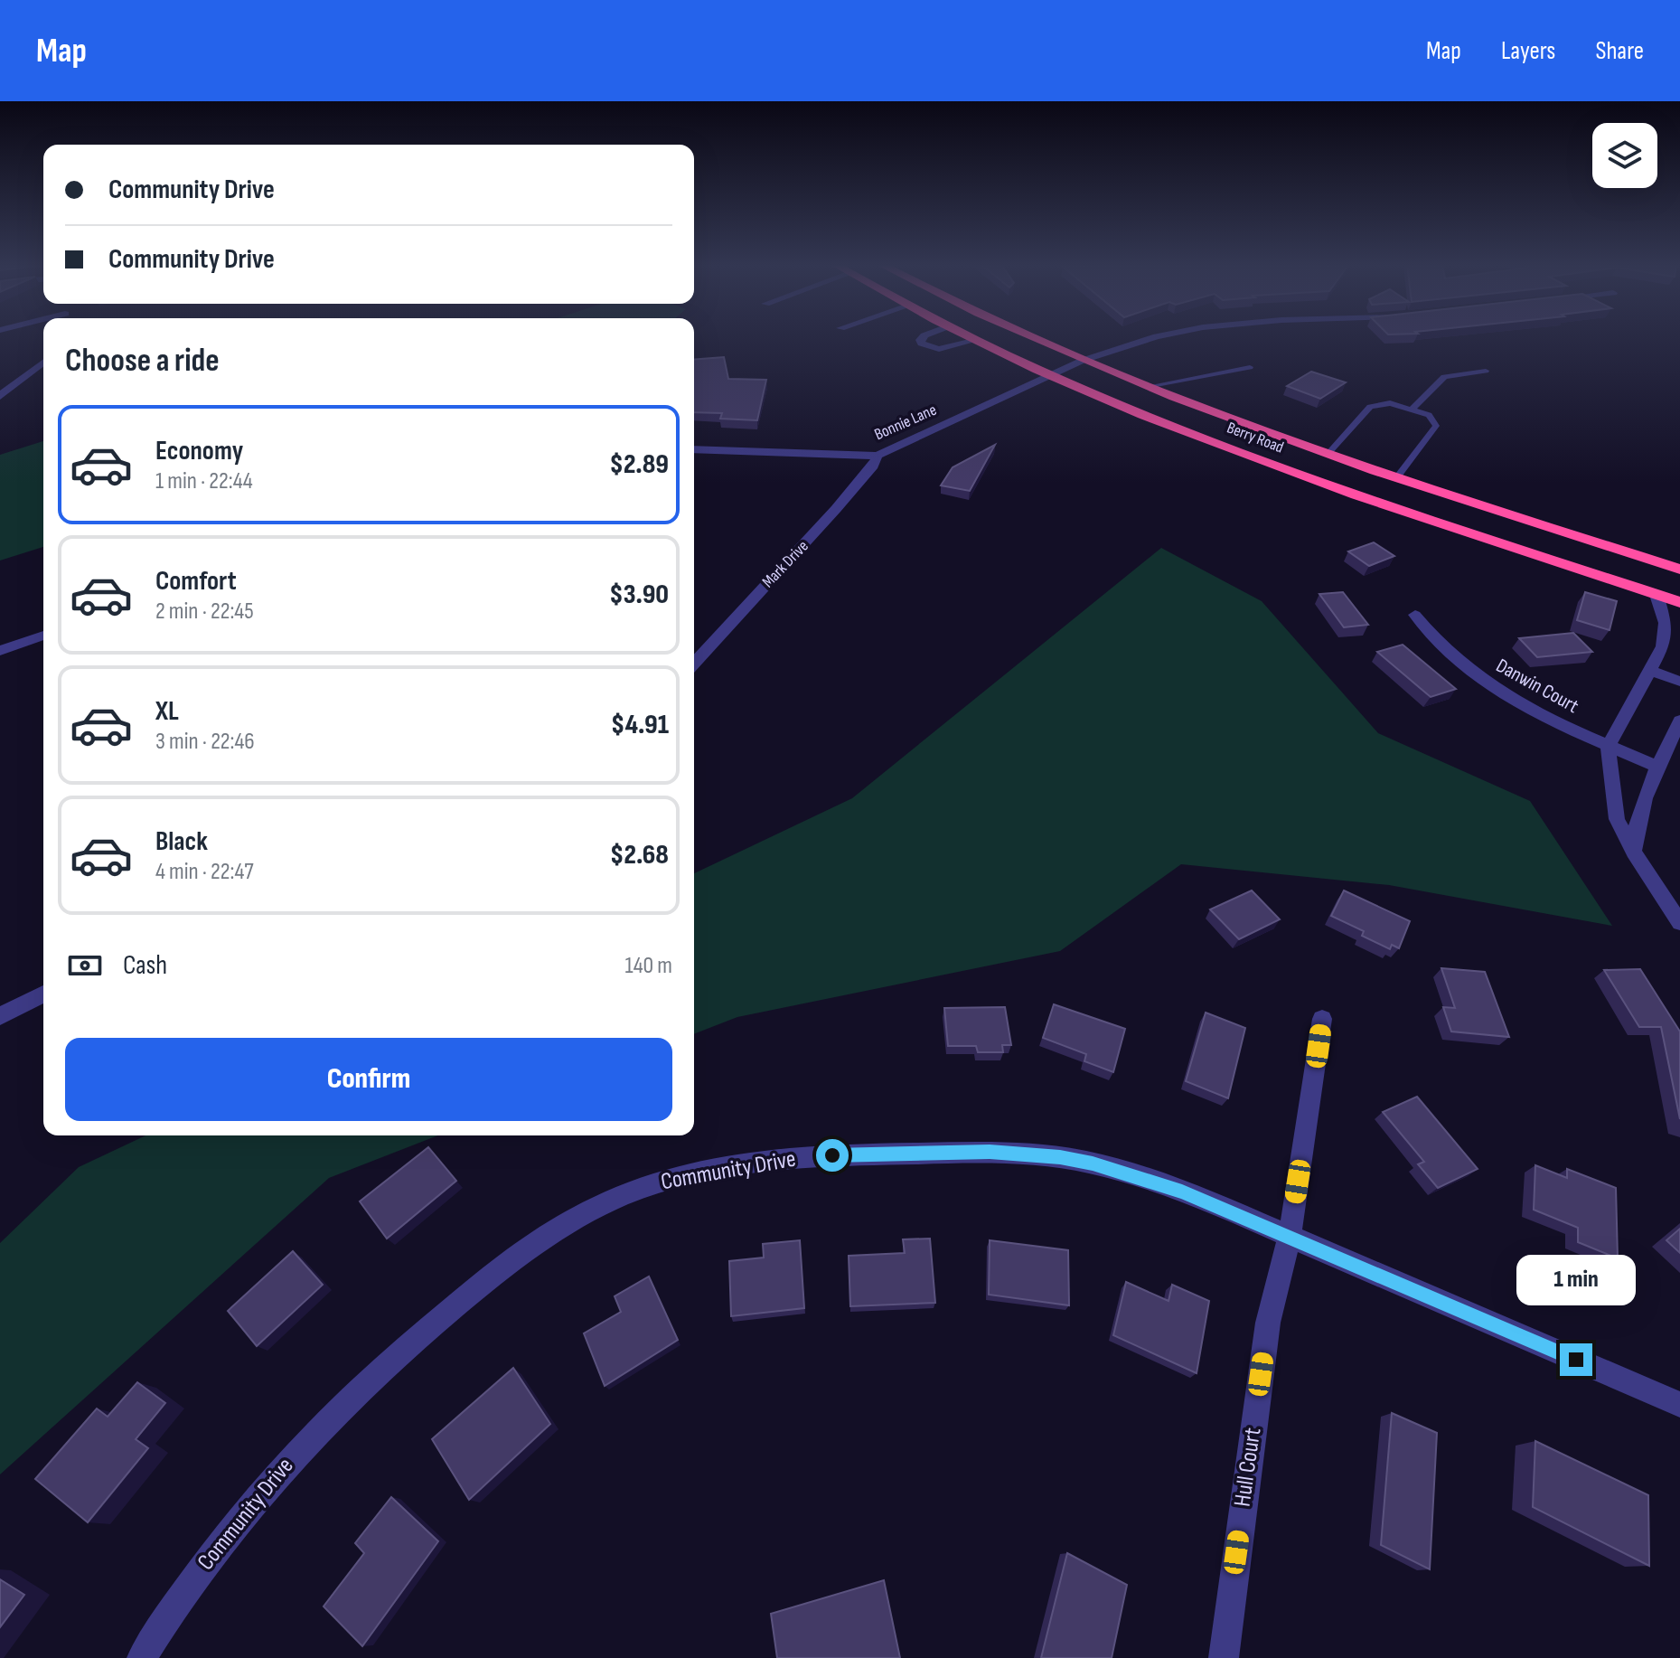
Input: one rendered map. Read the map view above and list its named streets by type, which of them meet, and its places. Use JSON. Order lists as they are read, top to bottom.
{
  "streets": {
    "highway": ["Berry Road"],
    "street": [
      "Bonnie Lane",
      "Mark Drive",
      "Danwin Court",
      "Community Drive",
      "Hull Court"
    ]
  },
  "crossings": [
    ["Bonnie Lane", "Berry Road"],
    ["Bonnie Lane", "Mark Drive"],
    ["Community Drive", "Hull Court"]
  ],
  "page": {
    "header": "Map",
    "nav": ["Map", "Layers", "Share"],
    "banner": ["Community Drive", "Community Drive"],
    "heading": "Choose a ride",
    "list": [
      {
        "name": "Economy",
        "note": "1 min · 22:44",
        "value": "$2.89"
      },
      {
        "name": "Comfort",
        "note": "2 min · 22:45",
        "value": "$3.90"
      },
      {
        "name": "XL",
        "note": "3 min · 22:46",
        "value": "$4.91"
      },
      {
        "name": "Black",
        "note": "4 min · 22:47",
        "value": "$2.68"
      }
    ],
    "pay": ["Cash", "140 m"],
    "buttons": "Confirm",
    "bubble": "1 min"
  }
}
